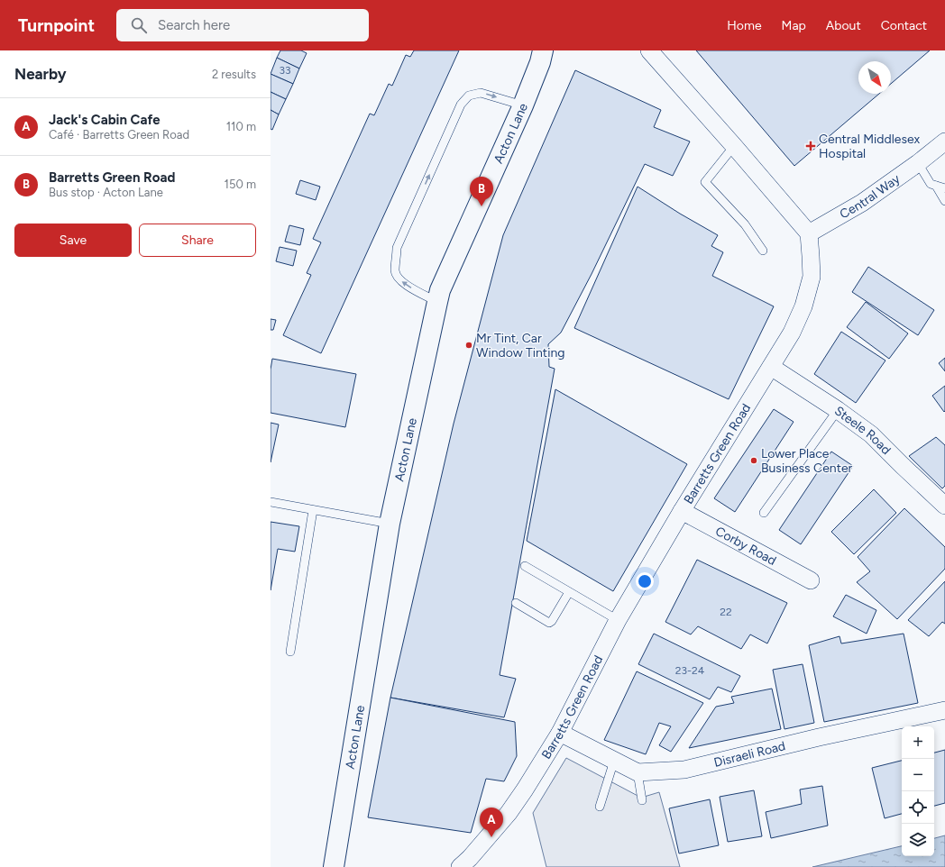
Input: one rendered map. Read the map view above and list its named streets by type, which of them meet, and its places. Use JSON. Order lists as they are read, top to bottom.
{
  "streets": {
    "main road": ["Acton Lane"],
    "street": [
      "Central Way",
      "Steele Road",
      "Barretts Green Road",
      "Corby Road",
      "Disraeli Road"
    ]
  },
  "crossings": [
    ["Central Way", "Barretts Green Road"],
    ["Steele Road", "Barretts Green Road"],
    ["Barretts Green Road", "Corby Road"],
    ["Barretts Green Road", "Disraeli Road"]
  ],
  "places": {
    "health": ["Central Middlesex Hospital"],
    "other": ["Mr Tint, Car Window Tinting", "Lower Place Business Center"]
  },
  "house_numbers": ["33", "22", "23-24"],
  "north": "bottom right",
  "page": {
    "header": "Turnpoint",
    "search": "Search here",
    "nav": [
      "Home",
      "Map",
      "About",
      "Contact"
    ],
    "heading": ["Nearby", "2 results"],
    "list": [
      {
        "mark": "A",
        "name": "Jack's Cabin Cafe",
        "note": "Café · Barretts Green Road",
        "value": "110 m"
      },
      {
        "mark": "B",
        "name": "Barretts Green Road",
        "note": "Bus stop · Acton Lane",
        "value": "150 m"
      }
    ],
    "pins": ["B", "A"],
    "buttons": ["Save", "Share"],
    "map_buttons": ["+", "−"]
  }
}
